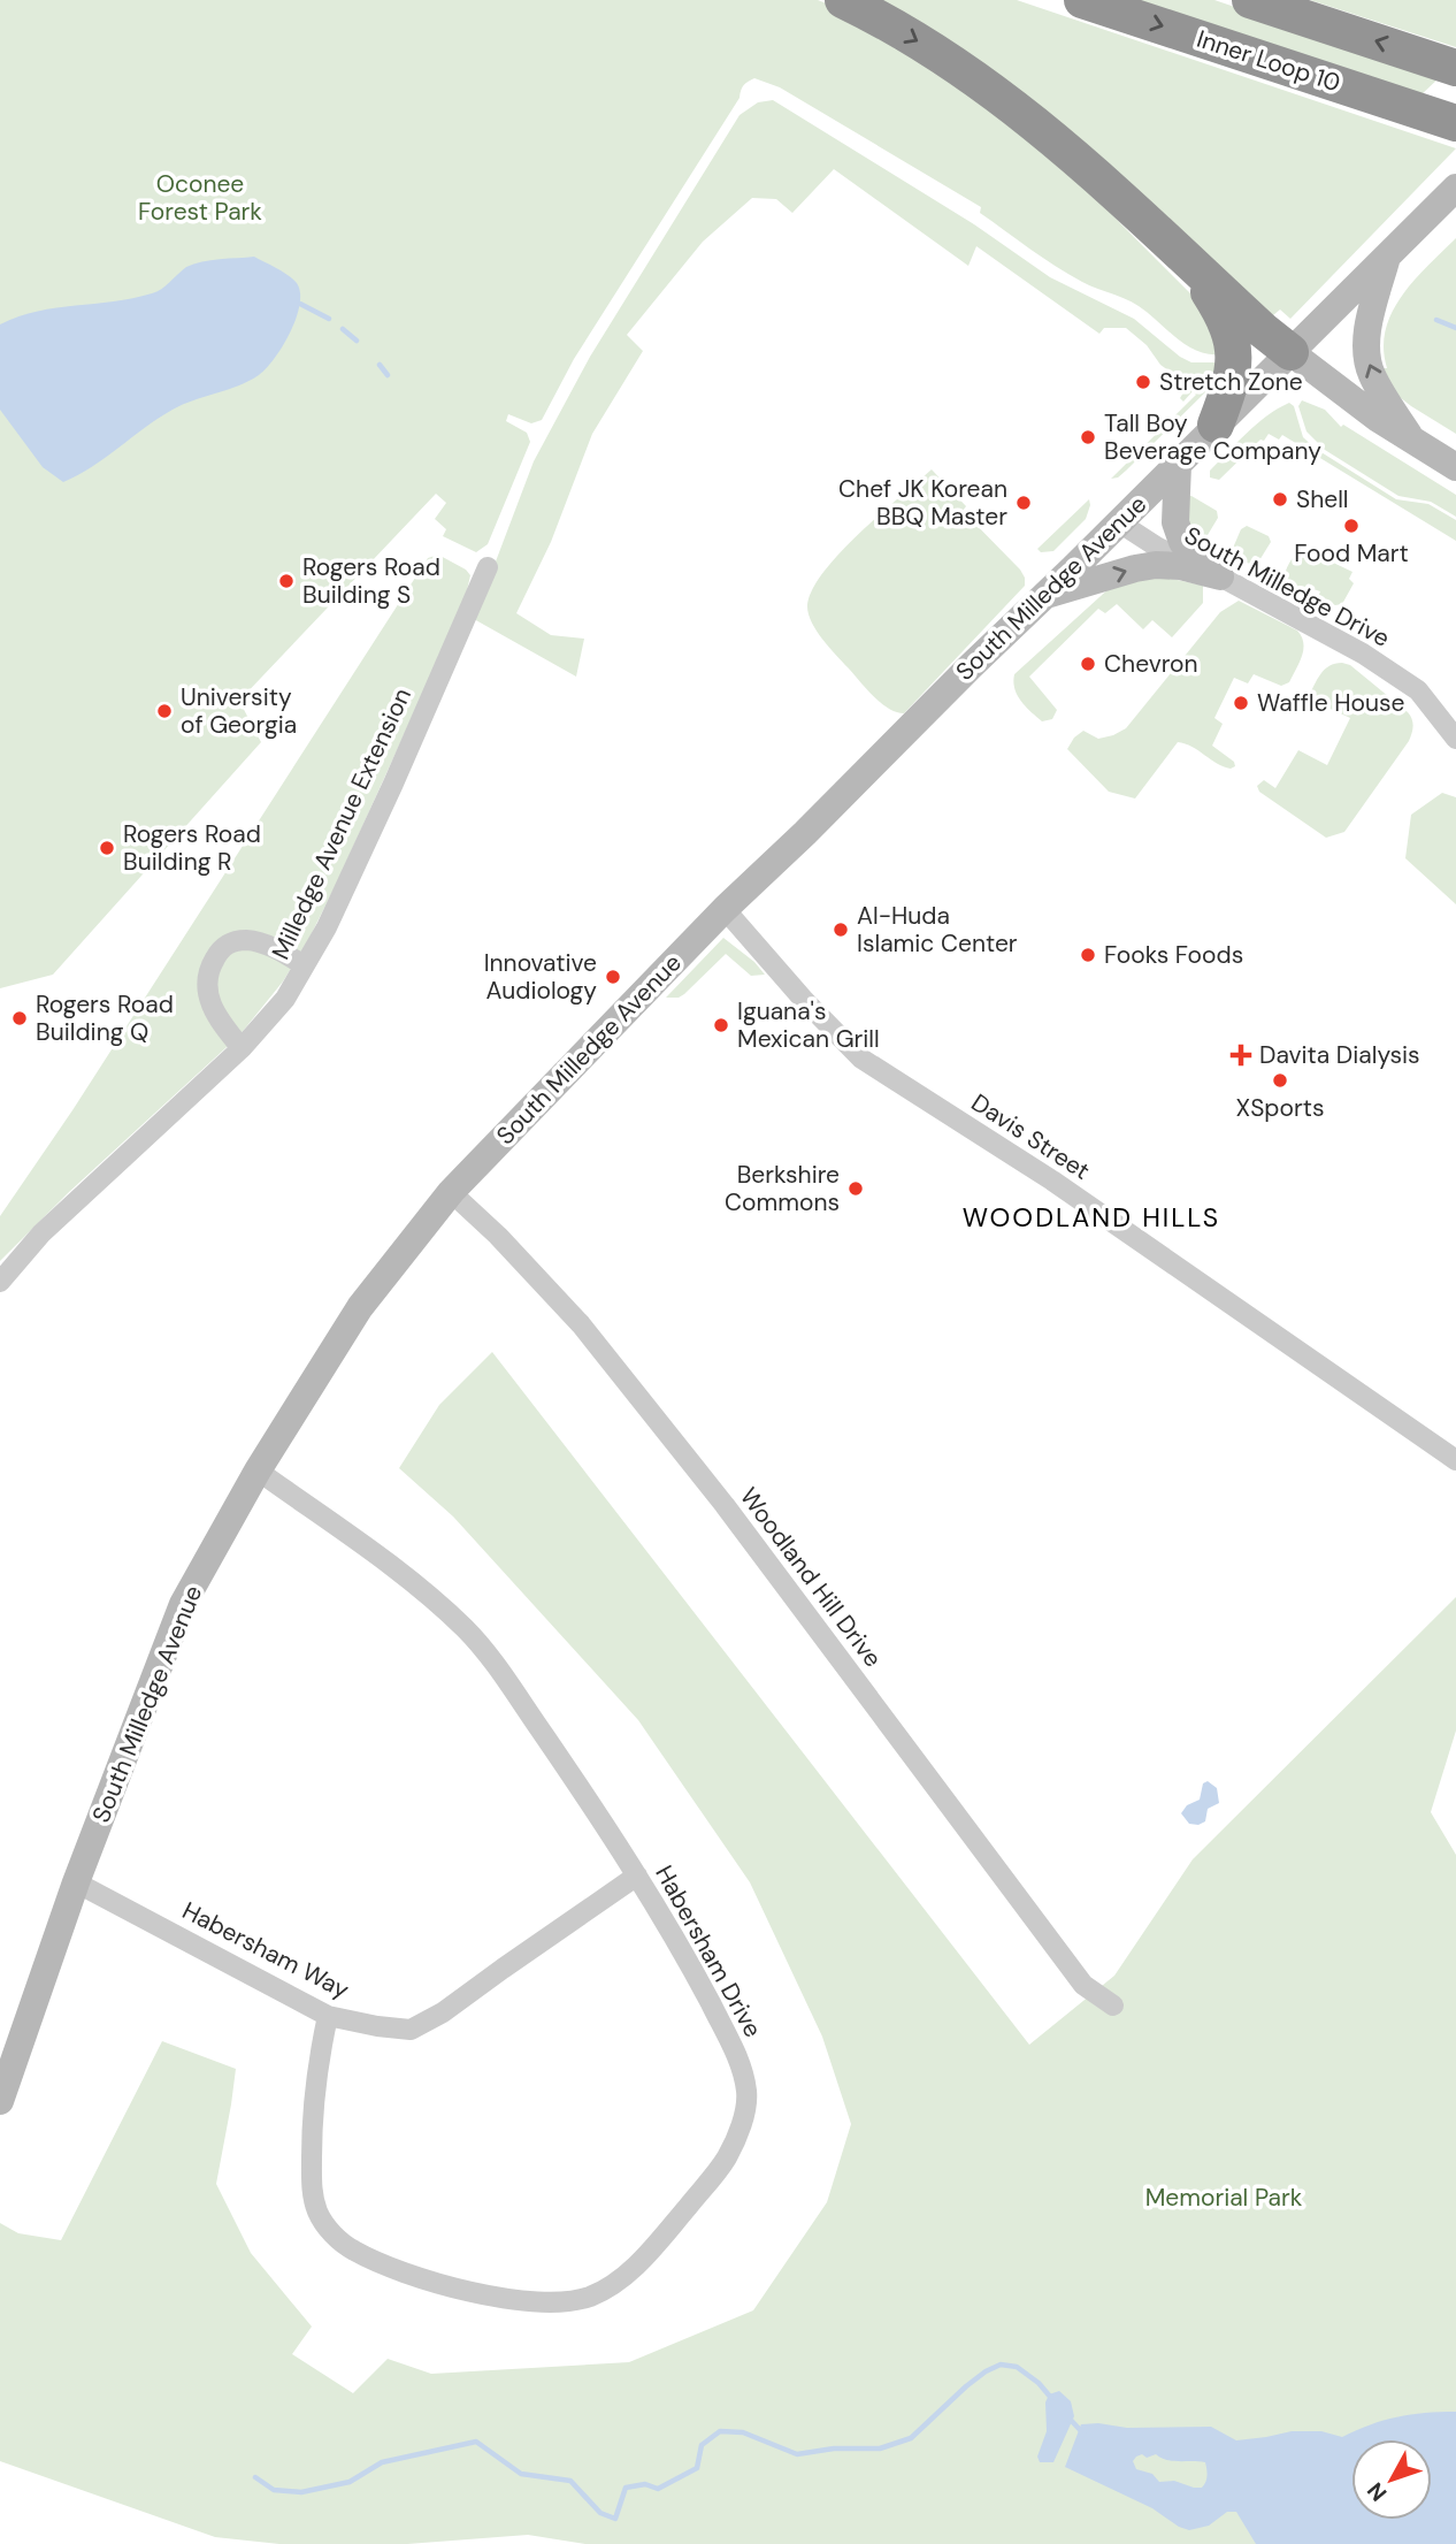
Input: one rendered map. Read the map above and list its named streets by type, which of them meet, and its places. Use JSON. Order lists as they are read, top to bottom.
{
  "streets": {
    "highway": ["Inner Loop 10"],
    "main road": ["South Milledge Avenue"],
    "street": [
      "South Milledge Drive",
      "Milledge Avenue Extension",
      "Davis Street",
      "Woodland Hill Drive",
      "Habersham Way",
      "Habersham Drive"
    ]
  },
  "crossings": [
    ["South Milledge Drive", "South Milledge Avenue"],
    ["South Milledge Avenue", "Davis Street"],
    ["South Milledge Avenue", "Woodland Hill Drive"],
    ["South Milledge Avenue", "Habersham Way"],
    ["South Milledge Avenue", "Habersham Drive"],
    ["Habersham Way", "Habersham Drive"]
  ],
  "districts": ["WOODLAND HILLS"],
  "parks": ["Oconee Forest Park", "Memorial Park"],
  "places": {
    "other": [
      "Stretch Zone",
      "Tall Boy Beverage Company",
      "Shell",
      "Chef JK Korean BBQ Master",
      "Food Mart",
      "Rogers Road Building S",
      "Chevron",
      "Waffle House",
      "University of Georgia",
      "Rogers Road Building R",
      "Al-Huda Islamic Center",
      "Fooks Foods",
      "Innovative Audiology",
      "Rogers Road Building Q",
      "Iguana's Mexican Grill",
      "XSports",
      "Berkshire Commons"
    ],
    "health": ["Davita Dialysis"]
  },
  "north": "bottom left"
}
